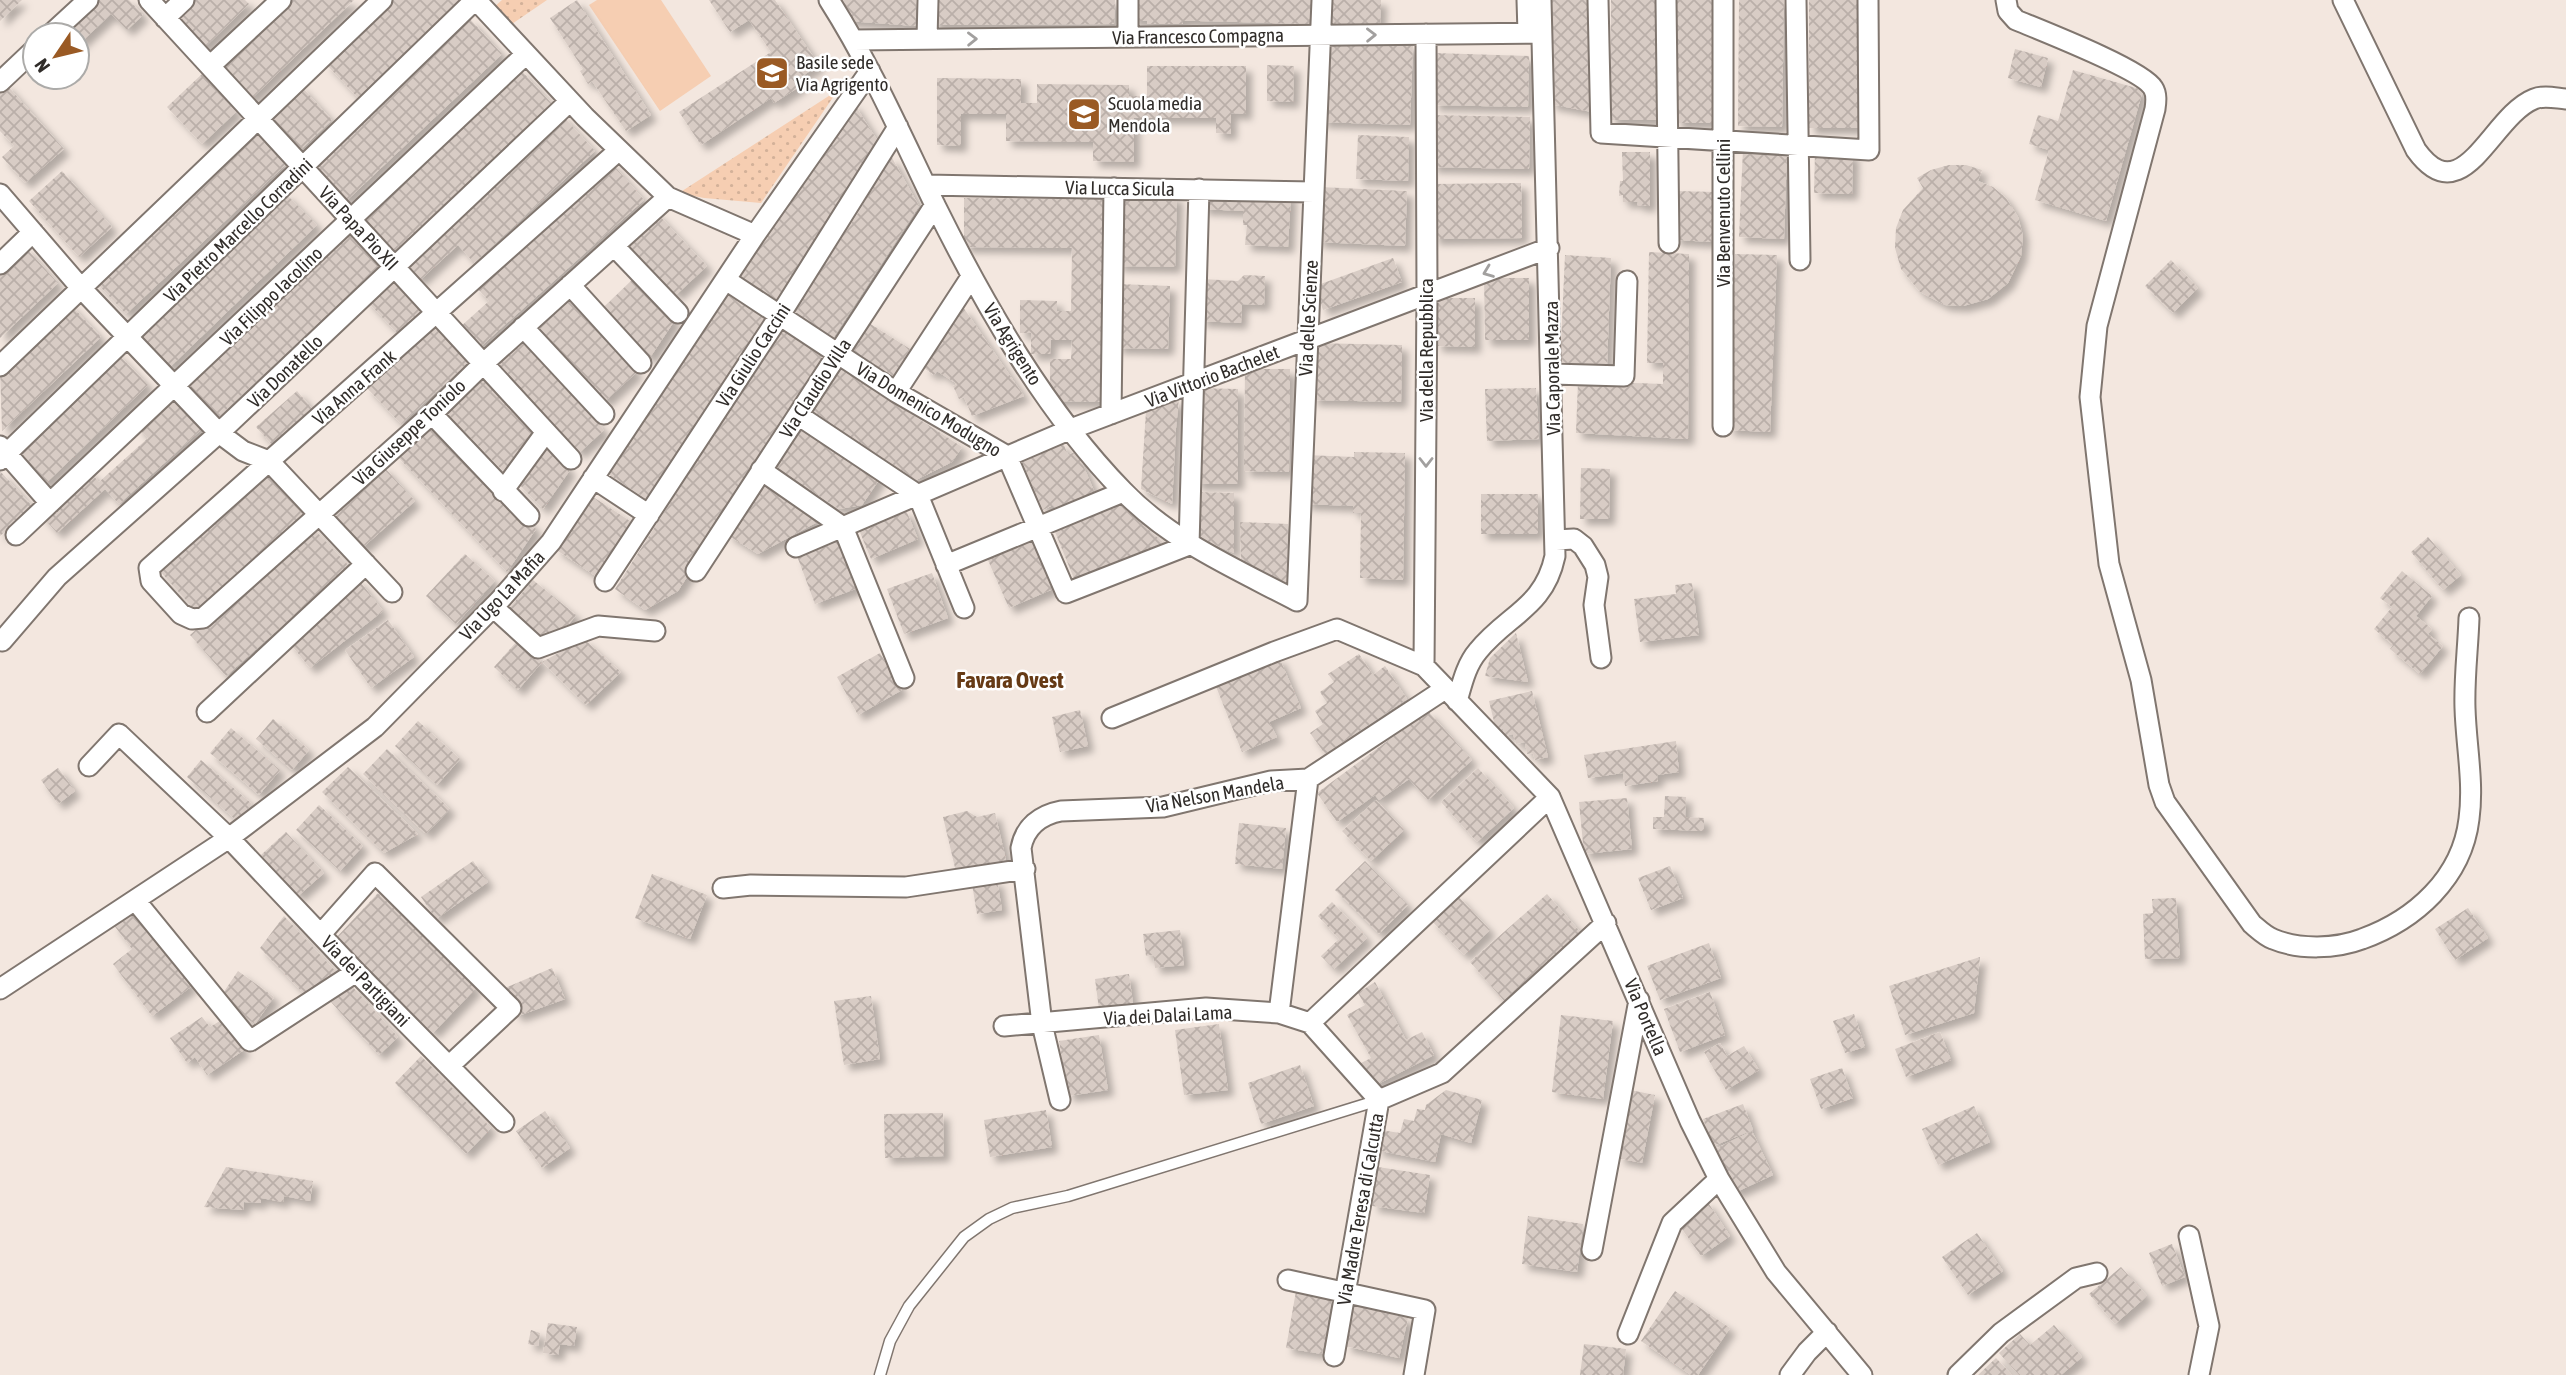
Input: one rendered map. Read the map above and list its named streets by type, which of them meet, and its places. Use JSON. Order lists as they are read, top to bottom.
{
  "streets": {
    "street": [
      "Via Francesco Compagna",
      "Via Lucca Sicula",
      "Via Benvenuto Cellini",
      "Via Papa Pio XII",
      "Via Pietro Marcello Corradini",
      "Via Filippo Iacolino",
      "Via delle Scienze",
      "Via Agrigento",
      "Via della Repubblica",
      "Via Giulio Caccini",
      "Via Caporale Mazza",
      "Via Donatello",
      "Via Vittorio Bachelet",
      "Via Anna Frank",
      "Via Claudio Villa",
      "Via Domenico Modugno",
      "Via Giuseppe Toniolo",
      "Via Ugo La Mafia",
      "Via Nelson Mandela",
      "Via dei Partigiani",
      "Via dei Dalai Lama",
      "Via Portella",
      "Via Madre Teresa di Calcutta"
    ]
  },
  "crossings": [
    ["Via Francesco Compagna", "Via delle Scienze"],
    ["Via Francesco Compagna", "Via Agrigento"],
    ["Via Francesco Compagna", "Via della Repubblica"],
    ["Via Francesco Compagna", "Via Caporale Mazza"],
    ["Via Lucca Sicula", "Via delle Scienze"],
    ["Via Lucca Sicula", "Via Agrigento"],
    ["Via Papa Pio XII", "Via Pietro Marcello Corradini"],
    ["Via Papa Pio XII", "Via Filippo Iacolino"],
    ["Via Papa Pio XII", "Via Donatello"],
    ["Via Papa Pio XII", "Via Anna Frank"],
    ["Via Papa Pio XII", "Via Giuseppe Toniolo"],
    ["Via delle Scienze", "Via Agrigento"],
    ["Via delle Scienze", "Via Vittorio Bachelet"],
    ["Via Agrigento", "Via Giulio Caccini"],
    ["Via Agrigento", "Via Vittorio Bachelet"],
    ["Via Agrigento", "Via Claudio Villa"],
    ["Via Agrigento", "Via Domenico Modugno"],
    ["Via Agrigento", "Via Ugo La Mafia"],
    ["Via della Repubblica", "Via Vittorio Bachelet"],
    ["Via della Repubblica", "Via Portella"],
    ["Via Giulio Caccini", "Via Domenico Modugno"],
    ["Via Caporale Mazza", "Via Vittorio Bachelet"],
    ["Via Caporale Mazza", "Via Nelson Mandela"],
    ["Via Caporale Mazza", "Via Portella"],
    ["Via Vittorio Bachelet", "Via Domenico Modugno"],
    ["Via Anna Frank", "Via Giuseppe Toniolo"],
    ["Via Claudio Villa", "Via Domenico Modugno"],
    ["Via Domenico Modugno", "Via Ugo La Mafia"],
    ["Via Ugo La Mafia", "Via dei Partigiani"],
    ["Via Nelson Mandela", "Via dei Dalai Lama"],
    ["Via Nelson Mandela", "Via Portella"],
    ["Via Portella", "Via Madre Teresa di Calcutta"]
  ],
  "one_way": ["Via Francesco Compagna", "Via della Repubblica"],
  "districts": ["Favara Ovest"],
  "places": {
    "school or university": ["Basile sede Via Agrigento", "Scuola media Mendola"]
  },
  "north": "bottom left"
}
